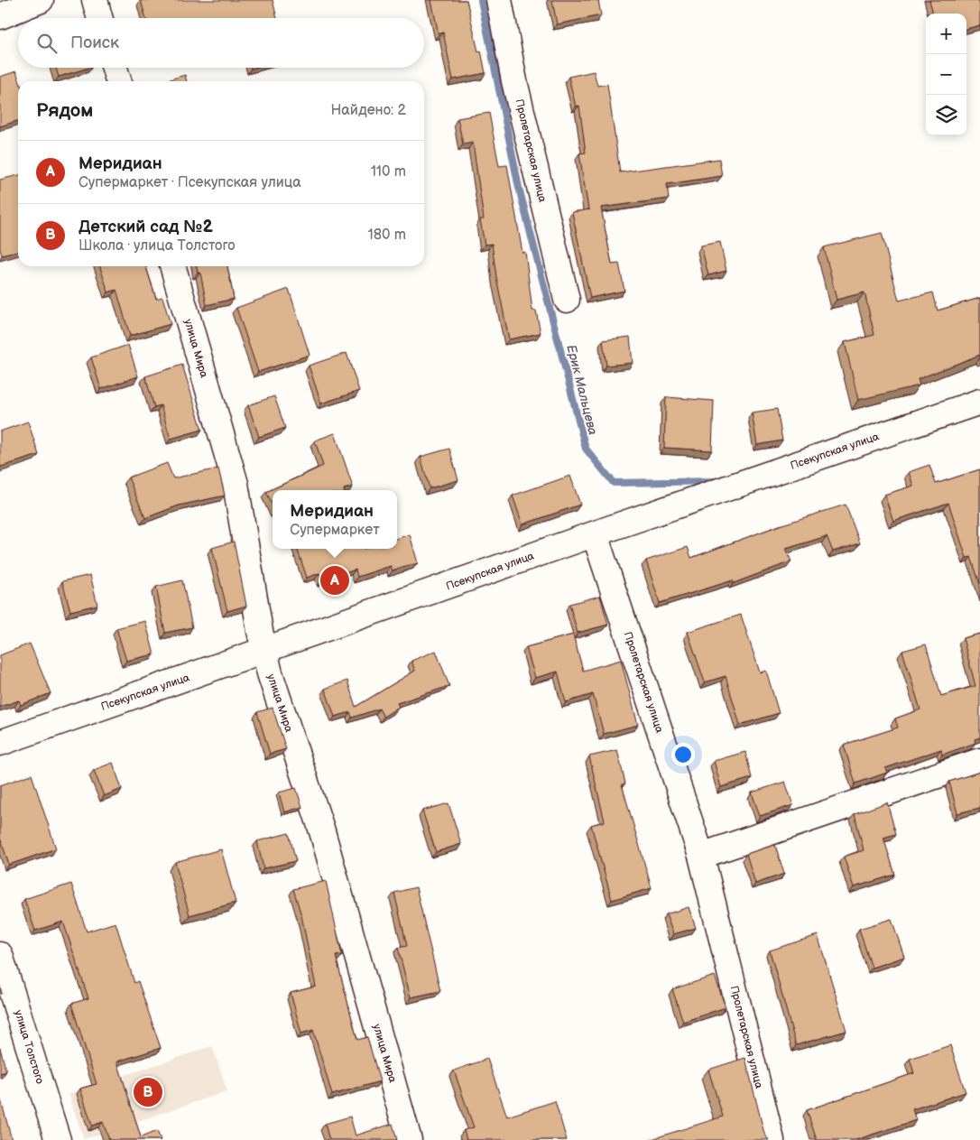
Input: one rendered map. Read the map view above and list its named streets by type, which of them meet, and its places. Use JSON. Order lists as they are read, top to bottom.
{
  "streets": {
    "street": [
      "Пролетарская улица",
      "улица Мира",
      "Псекупская улица",
      "улица Толстого"
    ]
  },
  "crossings": [
    ["Пролетарская улица", "Псекупская улица"],
    ["улица Мира", "Псекупская улица"]
  ],
  "water": ["Ерик Мальцева"],
  "page": {
    "map_buttons": ["+", "−"],
    "search": "Поиск",
    "heading": ["Рядом", "Найдено: 2"],
    "list": [
      {
        "mark": "A",
        "name": "Меридиан",
        "note": "Супермаркет · Псекупская улица",
        "value": "110 m"
      },
      {
        "mark": "B",
        "name": "Детский сад №2",
        "note": "Школа · улица Толстого",
        "value": "180 m"
      }
    ],
    "popup": ["Меридиан", "Супермаркет"],
    "pins": ["A", "B"]
  }
}
